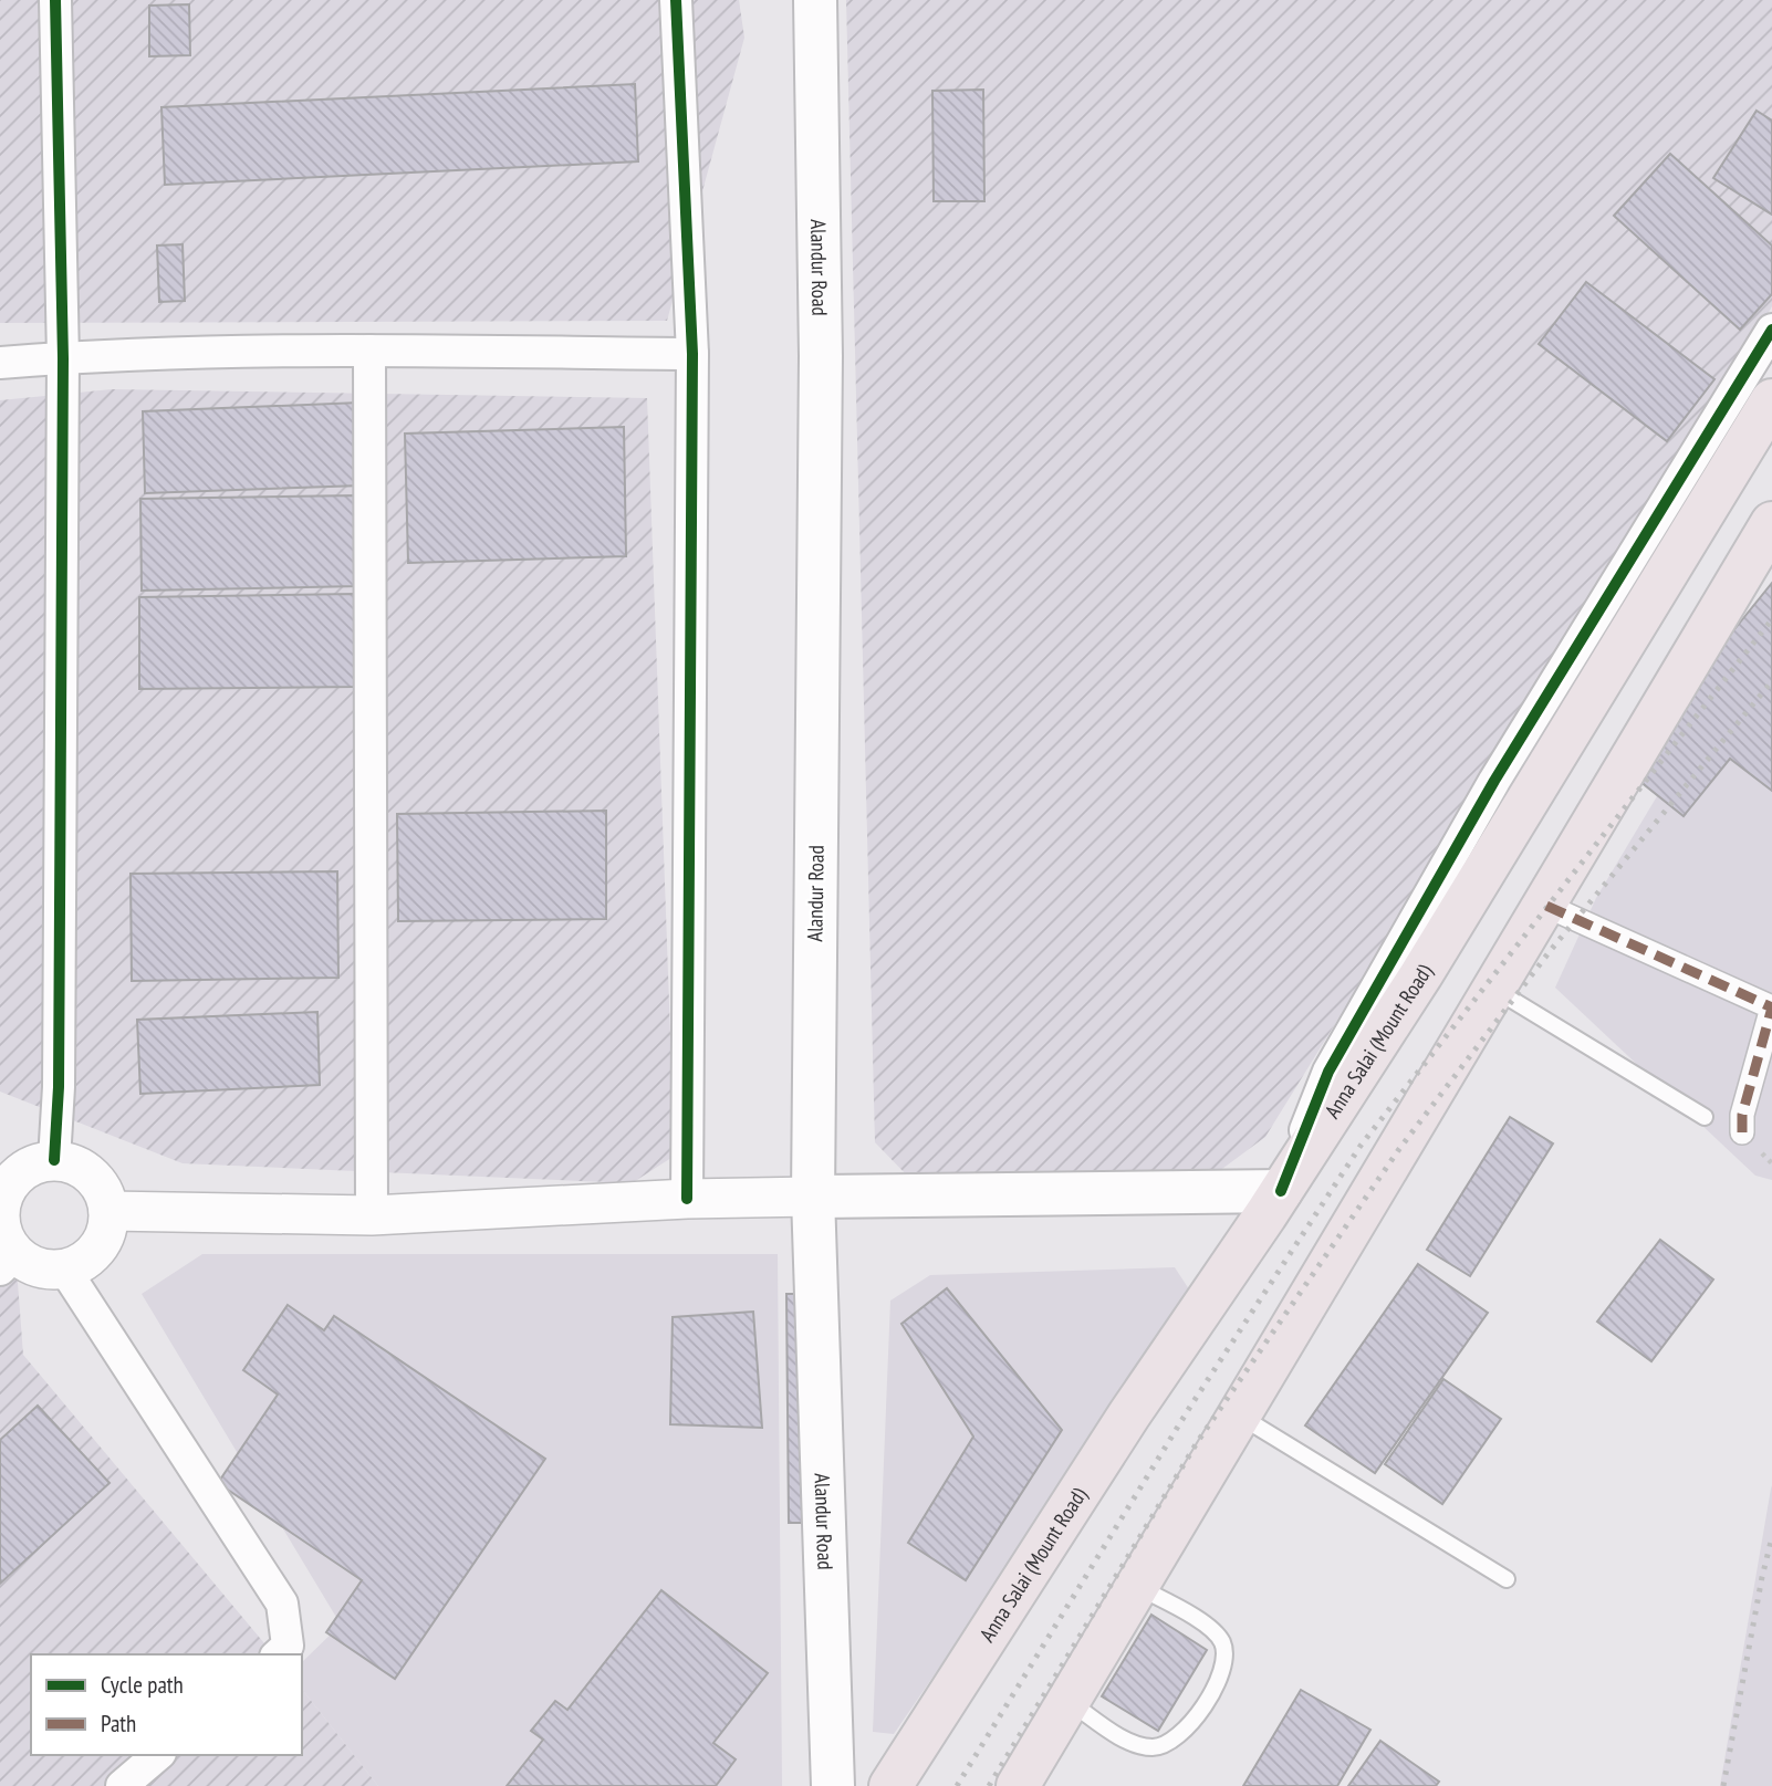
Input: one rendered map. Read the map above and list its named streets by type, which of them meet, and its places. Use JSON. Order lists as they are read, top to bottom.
{
  "streets": {
    "main road": ["Alandur Road", "Anna Salai (Mount Road)"]
  },
  "legend": ["Cycle path", "Path"]
}
